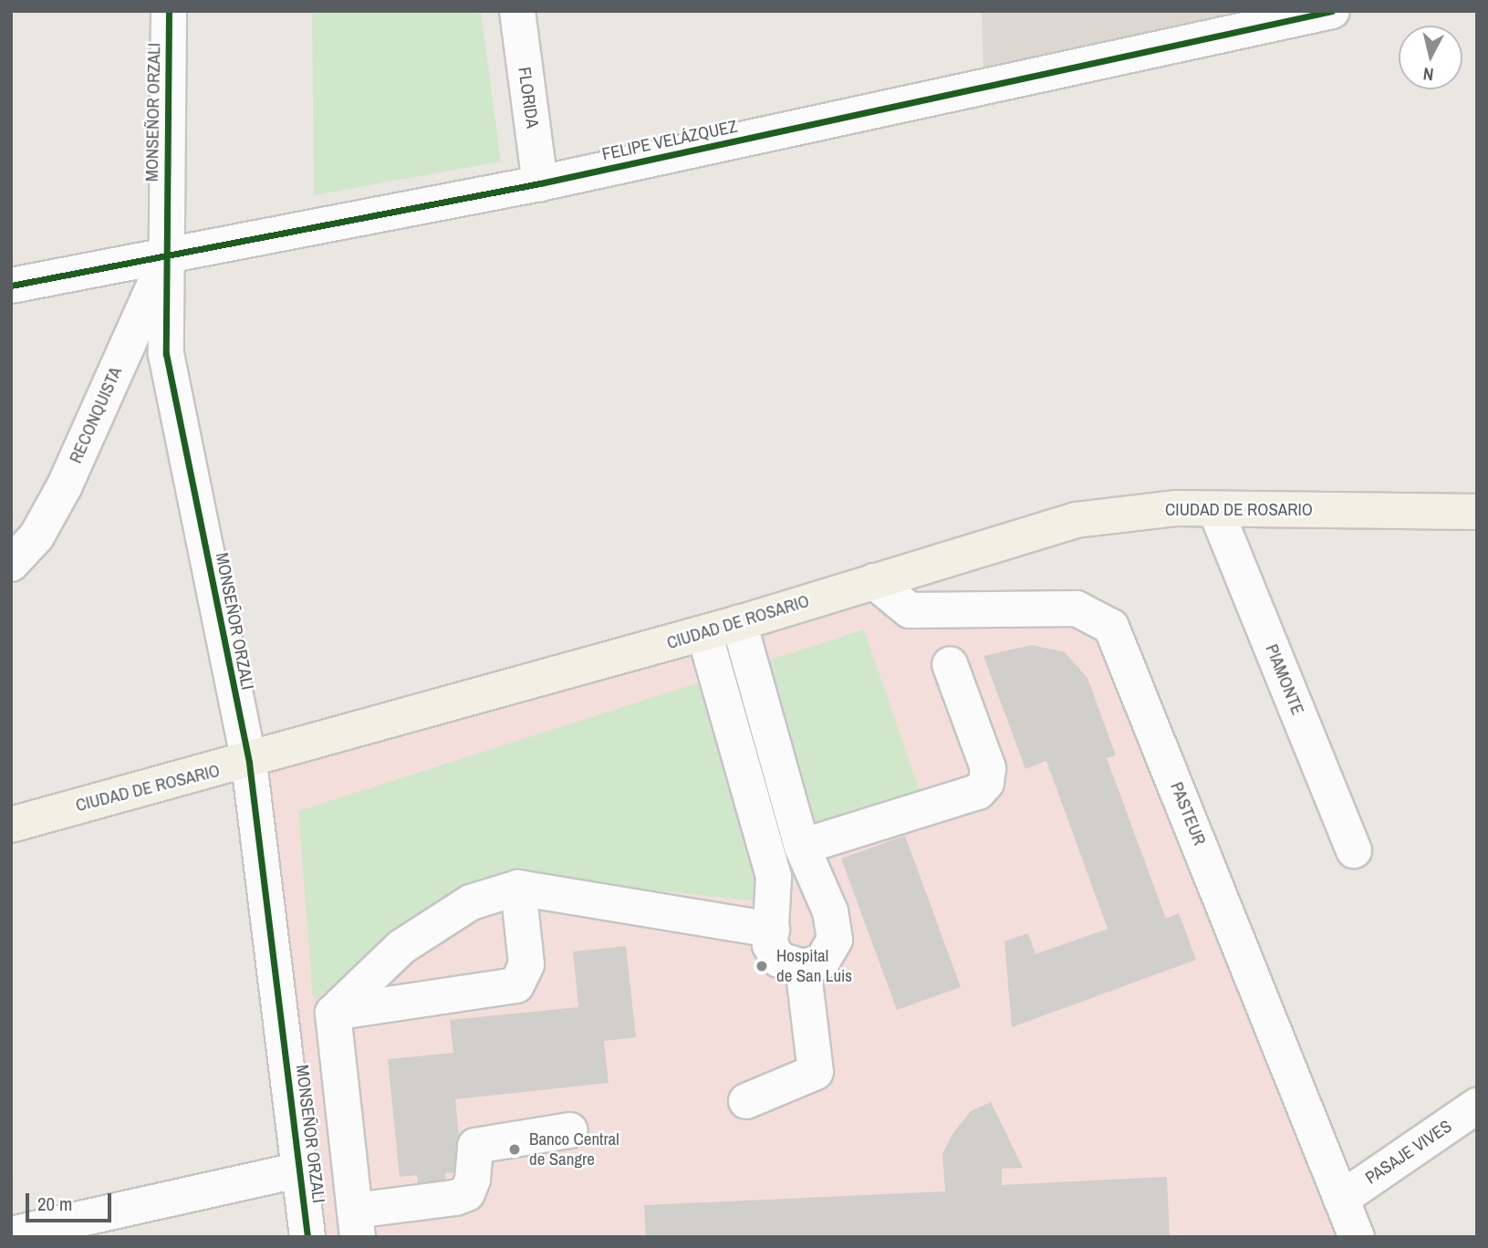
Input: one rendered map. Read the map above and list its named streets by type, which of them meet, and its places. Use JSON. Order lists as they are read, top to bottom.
{
  "streets": {
    "main road": ["CIUDAD DE ROSARIO"],
    "street": [
      "FLORIDA",
      "MONSEÑOR ORZALI",
      "FELIPE VELÁZQUEZ",
      "RECONQUISTA",
      "PIAMONTE",
      "PASTEUR",
      "PASAJE VIVES"
    ]
  },
  "crossings": [
    ["FLORIDA", "FELIPE VELÁZQUEZ"],
    ["MONSEÑOR ORZALI", "FELIPE VELÁZQUEZ"],
    ["MONSEÑOR ORZALI", "RECONQUISTA"],
    ["MONSEÑOR ORZALI", "CIUDAD DE ROSARIO"],
    ["FELIPE VELÁZQUEZ", "RECONQUISTA"],
    ["CIUDAD DE ROSARIO", "PIAMONTE"],
    ["CIUDAD DE ROSARIO", "PASTEUR"],
    ["PASTEUR", "PASAJE VIVES"]
  ],
  "places": ["Hospital de San Luis", "Banco Central de Sangre"],
  "scale_bar": "20 m",
  "north": "bottom"
}
